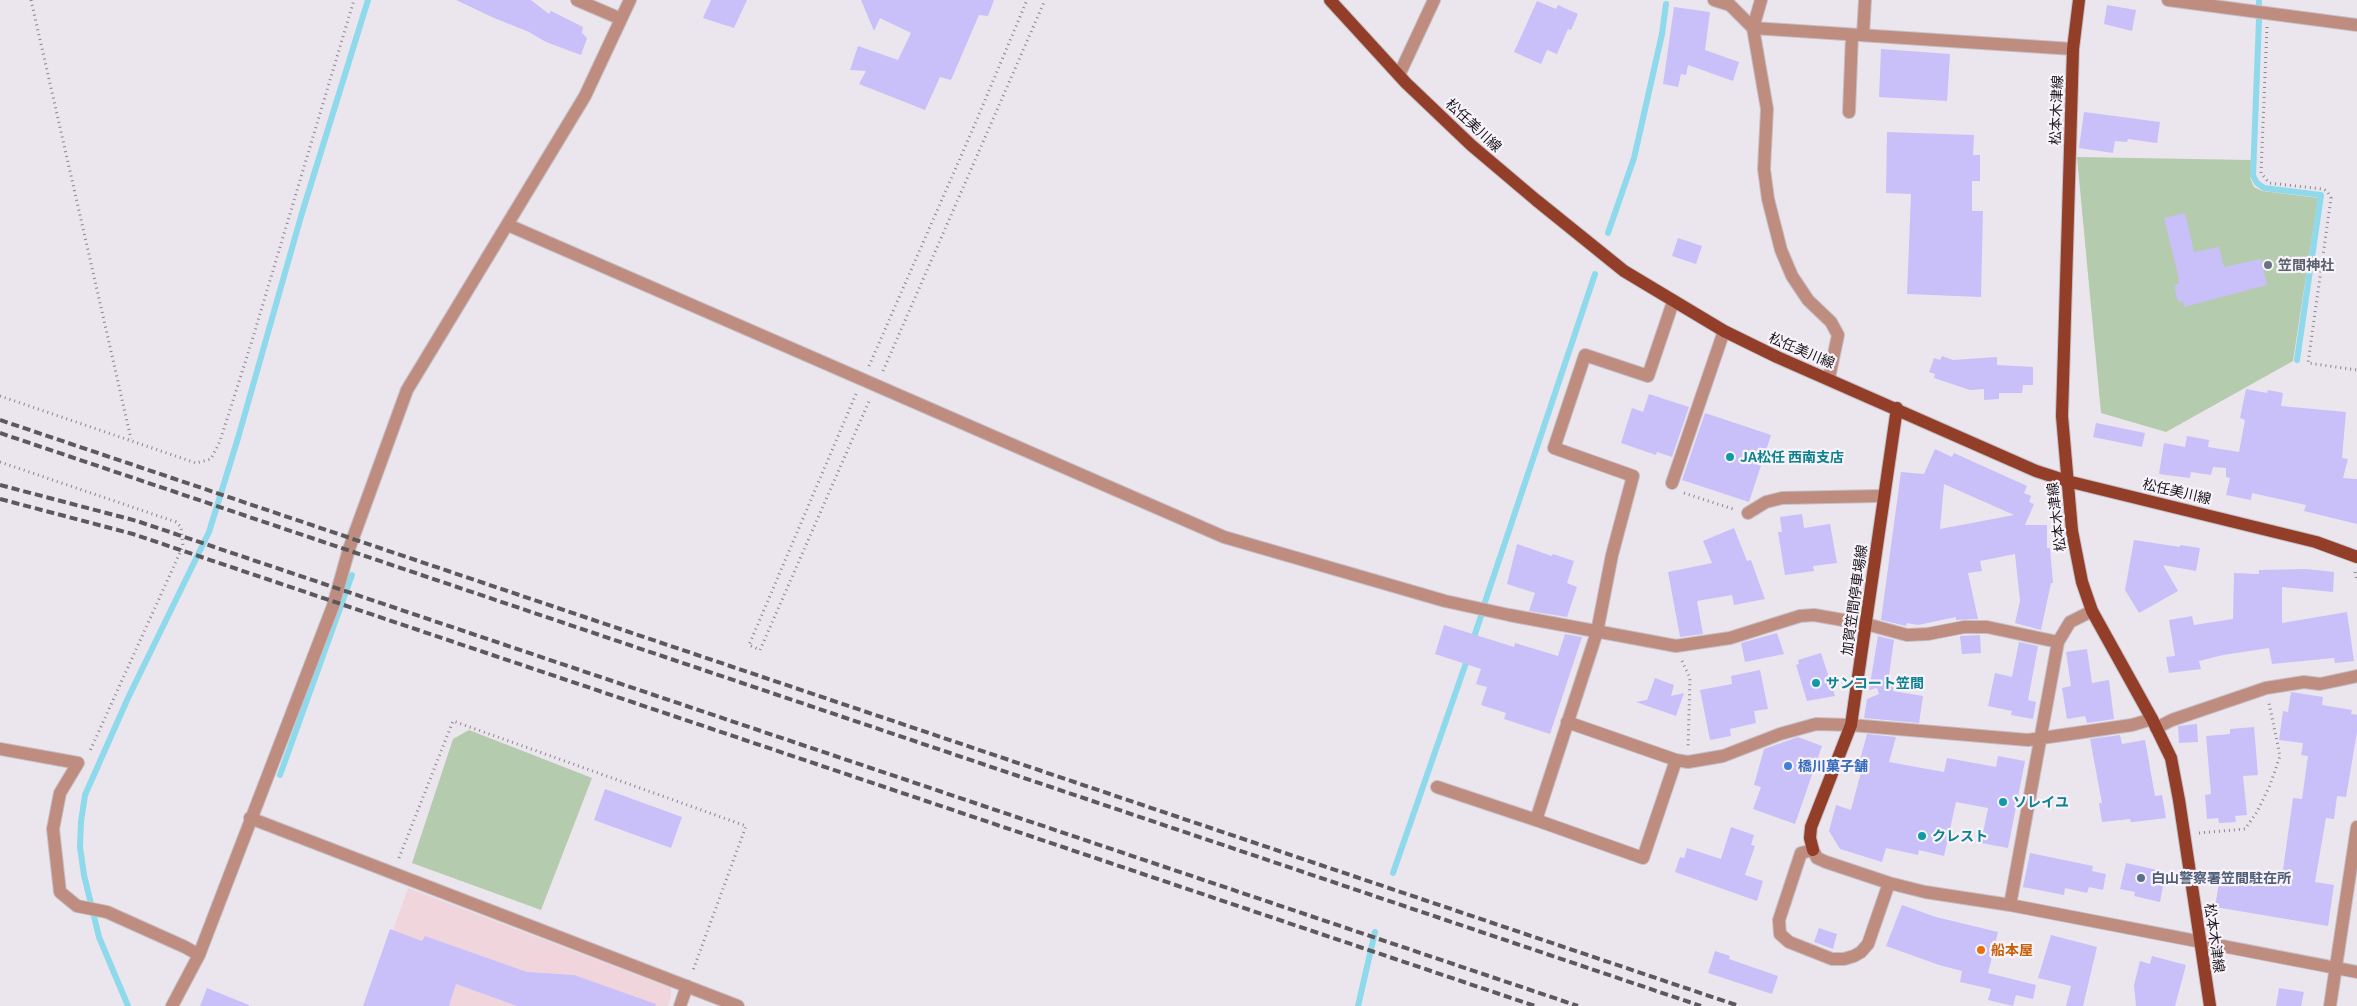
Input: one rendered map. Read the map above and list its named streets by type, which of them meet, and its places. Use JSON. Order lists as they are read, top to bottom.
{
  "streets": {
    "main road": ["松本木津線", "松任美川線", "加賀笠間停車場線"]
  },
  "crossings": [
    ["松本木津線", "松任美川線"],
    ["松任美川線", "加賀笠間停車場線"]
  ],
  "places": [
    "笠間神社",
    "JA松任 西南支店",
    "サンコート笠間",
    "橋川菓子舗",
    "ソレイユ",
    "クレスト",
    "白山警察署笠間駐在所",
    "船本屋"
  ]
}
